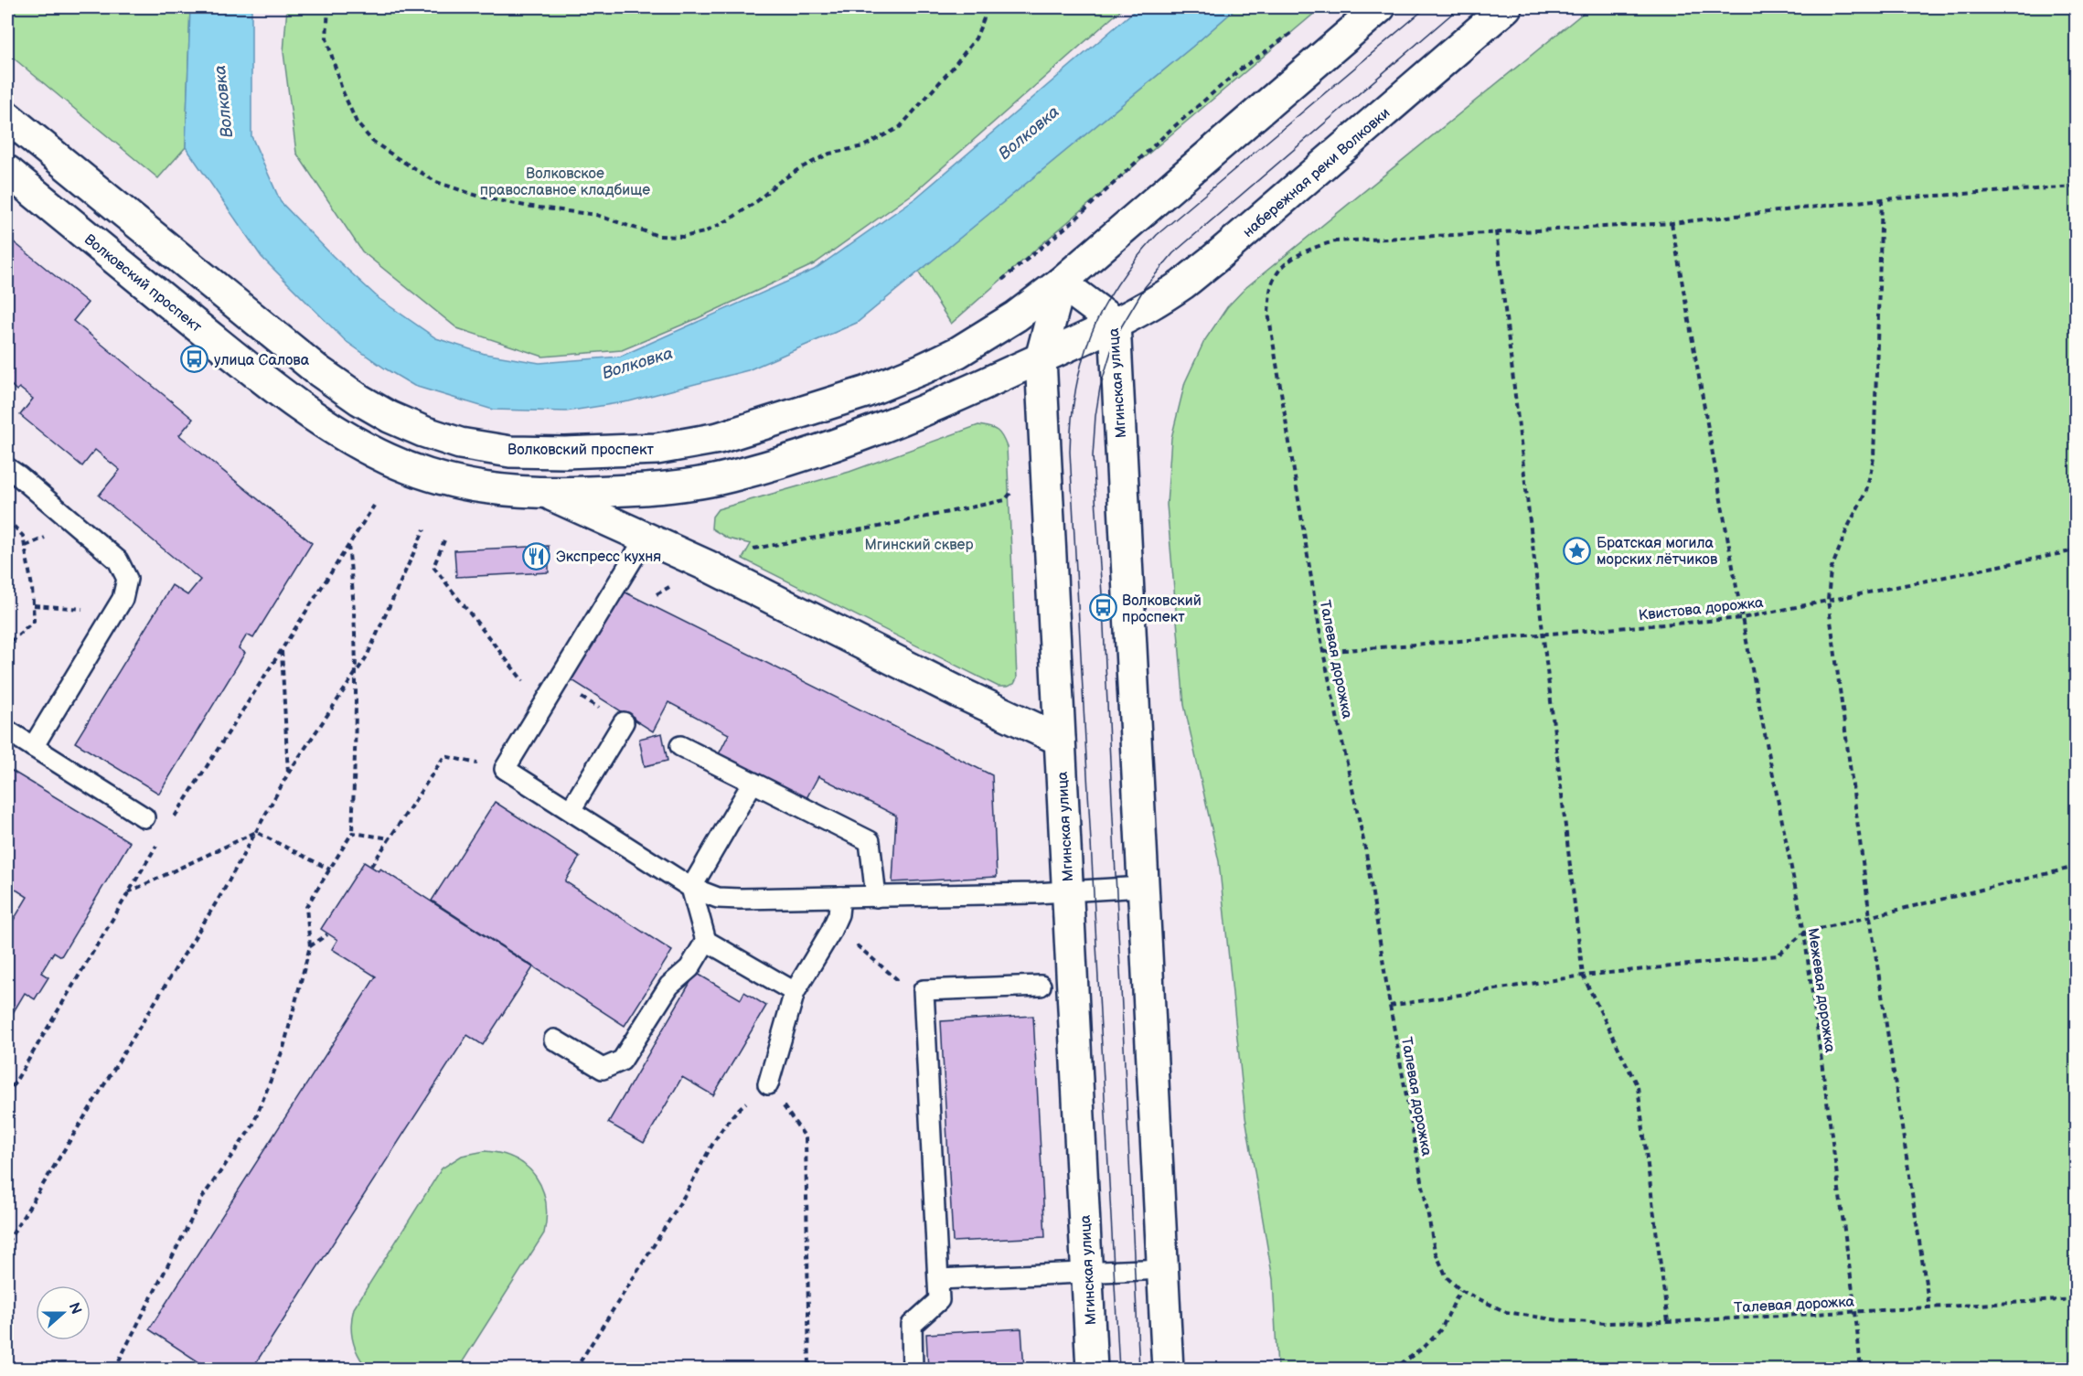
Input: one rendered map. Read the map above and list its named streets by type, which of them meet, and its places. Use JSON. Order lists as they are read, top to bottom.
{
  "streets": {
    "street": ["набережная реки Волковки", "Волковский проспект", "Мгинская улица"],
    "path": ["Квистова дорожка", "Талевая дорожка", "Межевая дорожка"]
  },
  "crossings": [
    ["набережная реки Волковки", "Волковский проспект"],
    ["набережная реки Волковки", "Мгинская улица"],
    ["Волковский проспект", "Мгинская улица"],
    ["Квистова дорожка", "Талевая дорожка"],
    ["Квистова дорожка", "Межевая дорожка"],
    ["Талевая дорожка", "Межевая дорожка"]
  ],
  "water": ["Волковка"],
  "parks": ["Волковское православное кладбище", "Мгинский сквер"],
  "places": {
    "bus stop": ["улица Салова", "Волковский проспект"],
    "place": ["Братская могила морских лётчиков"],
    "restaurant": ["Экспресс кухня"]
  },
  "north": "right"
}
